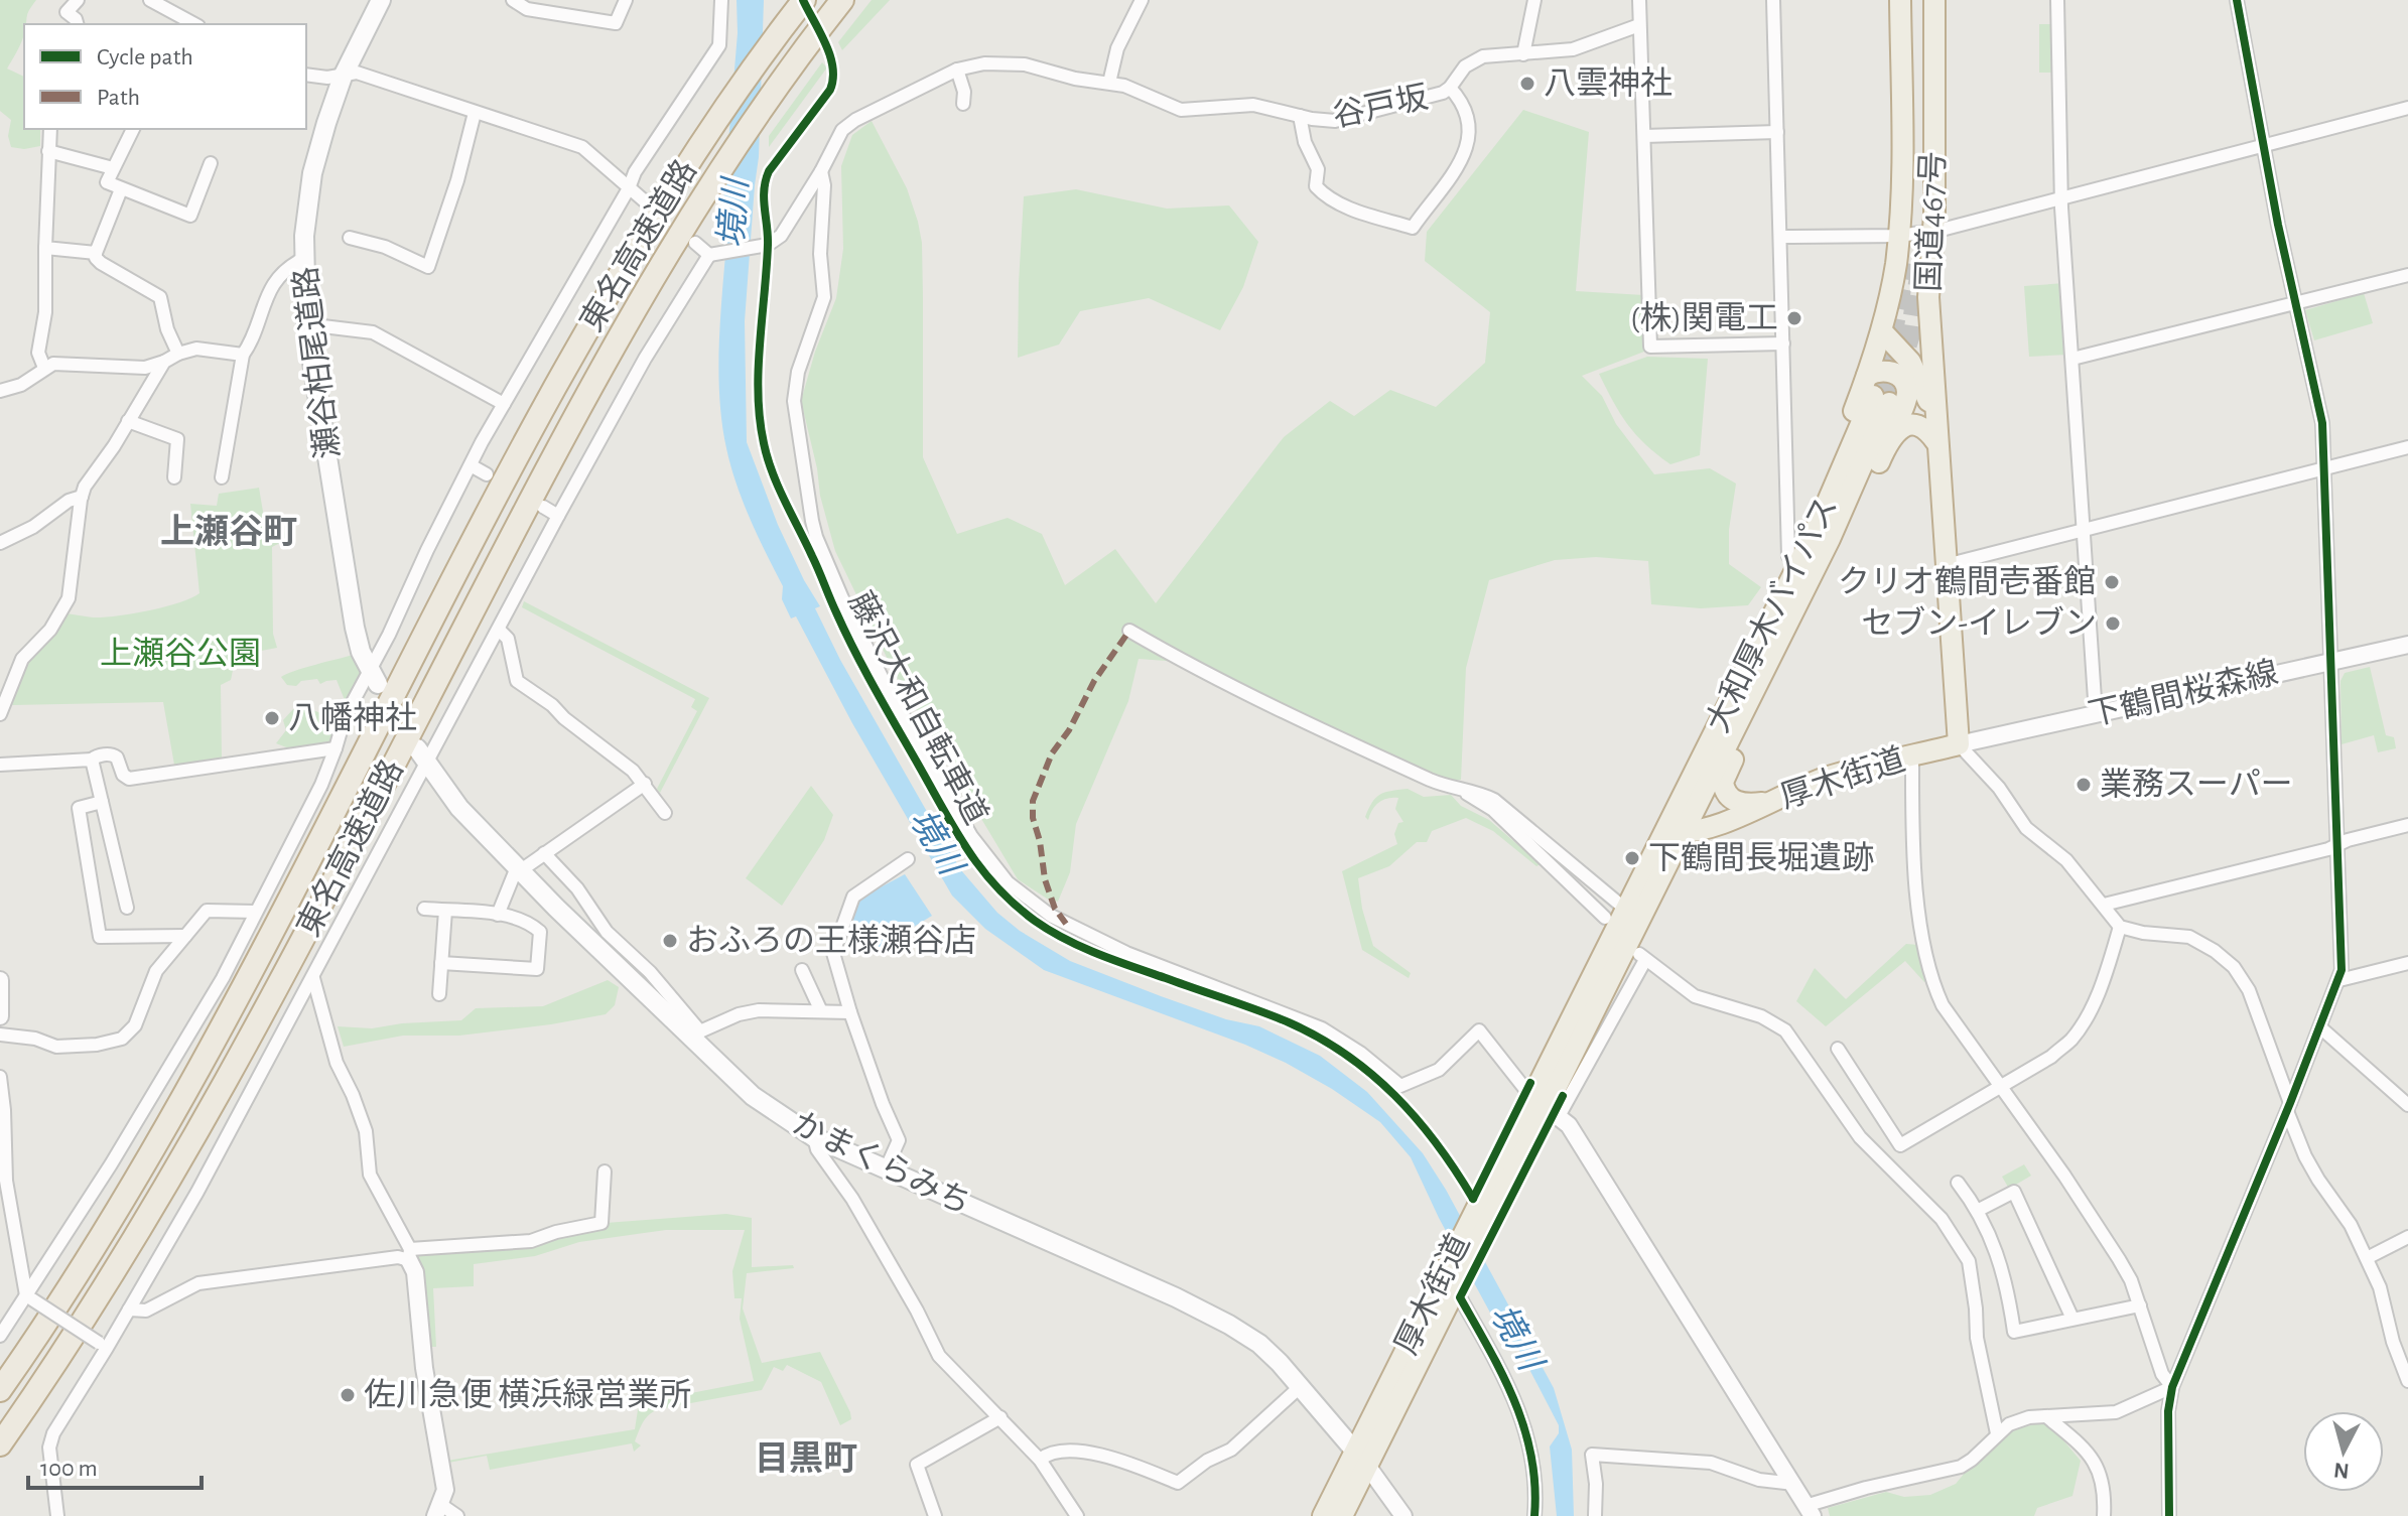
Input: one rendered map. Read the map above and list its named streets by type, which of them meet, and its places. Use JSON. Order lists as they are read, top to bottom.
{
  "streets": {
    "highway": [
      "国道467号",
      "東名高速道路",
      "大和厚木バイパス",
      "厚木街道"
    ],
    "main road": ["瀬谷柏尾道路", "かまくらみち"],
    "street": ["谷戸坂", "下鶴間桜森線"],
    "cycle path": ["藤沢大和自転車道"]
  },
  "crossings": [
    ["国道467号", "下鶴間桜森線"],
    ["国道467号", "厚木街道"],
    ["大和厚木バイパス", "厚木街道"],
    ["下鶴間桜森線", "厚木街道"],
    ["厚木街道", "かまくらみち"]
  ],
  "districts": ["上瀬谷町", "目黒町"],
  "water": ["境川"],
  "parks": ["上瀬谷公園"],
  "places": [
    "八雲神社",
    "(株)関電工",
    "クリオ鶴間壱番館",
    "セブン-イレブン",
    "八幡神社",
    "業務スーパー",
    "下鶴間長堀遺跡",
    "おふろの王様瀬谷店",
    "佐川急便 横浜緑営業所"
  ],
  "legend": ["Cycle path", "Path"],
  "scale_bar": "100 m",
  "north": "bottom"
}
